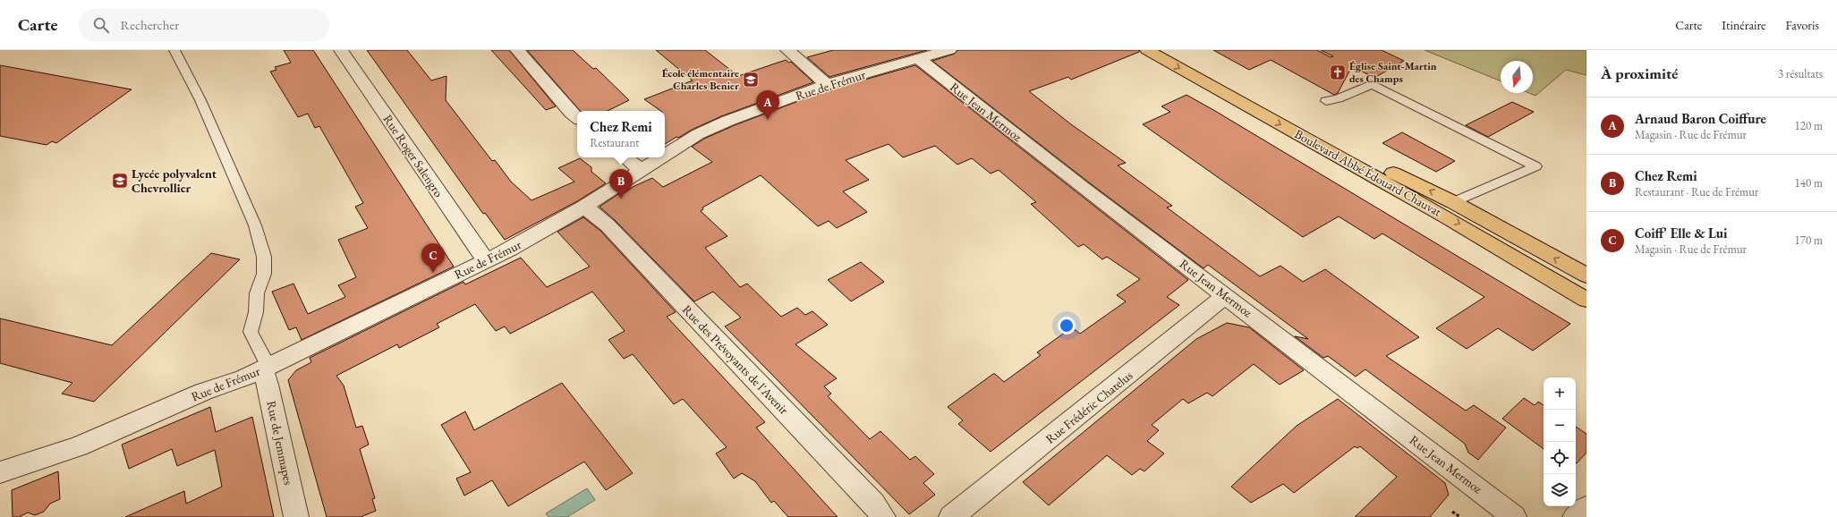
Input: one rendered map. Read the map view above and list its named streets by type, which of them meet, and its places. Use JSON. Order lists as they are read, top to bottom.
{
  "streets": {
    "main road": ["Boulevard Abbé Édouard Chauvat"],
    "street": [
      "Rue de Frémur",
      "Rue Jean Mermoz",
      "Rue Roger Salengro",
      "Rue des Prévoyants de l'Avenir",
      "Rue Frédéric Chatelus",
      "Rue de Jemmapes"
    ]
  },
  "crossings": [
    ["Rue de Frémur", "Rue Jean Mermoz"],
    ["Rue de Frémur", "Rue Roger Salengro"],
    ["Rue de Frémur", "Rue des Prévoyants de l'Avenir"],
    ["Rue de Frémur", "Rue de Jemmapes"],
    ["Rue Jean Mermoz", "Rue Frédéric Chatelus"]
  ],
  "places": {
    "church": ["Église Saint-Martin des Champs"],
    "school or university": ["École élémentaire Charles Benier", "Lycée polyvalent Chevrollier"]
  },
  "north": "bottom",
  "page": {
    "header": "Carte",
    "search": "Rechercher",
    "nav": ["Carte", "Itinéraire", "Favoris"],
    "heading": ["À proximité", "3 résultats"],
    "pins": ["A", "B", "C"],
    "list": [
      {
        "mark": "A",
        "name": "Arnaud Baron Coiffure",
        "note": "Magasin · Rue de Frémur",
        "value": "120 m"
      },
      {
        "mark": "B",
        "name": "Chez Remi",
        "note": "Restaurant · Rue de Frémur",
        "value": "140 m"
      },
      {
        "mark": "C",
        "name": "Coiff' Elle & Lui",
        "note": "Magasin · Rue de Frémur",
        "value": "170 m"
      }
    ],
    "popup": ["Chez Remi", "Restaurant"],
    "map_buttons": ["+", "−"]
  }
}
